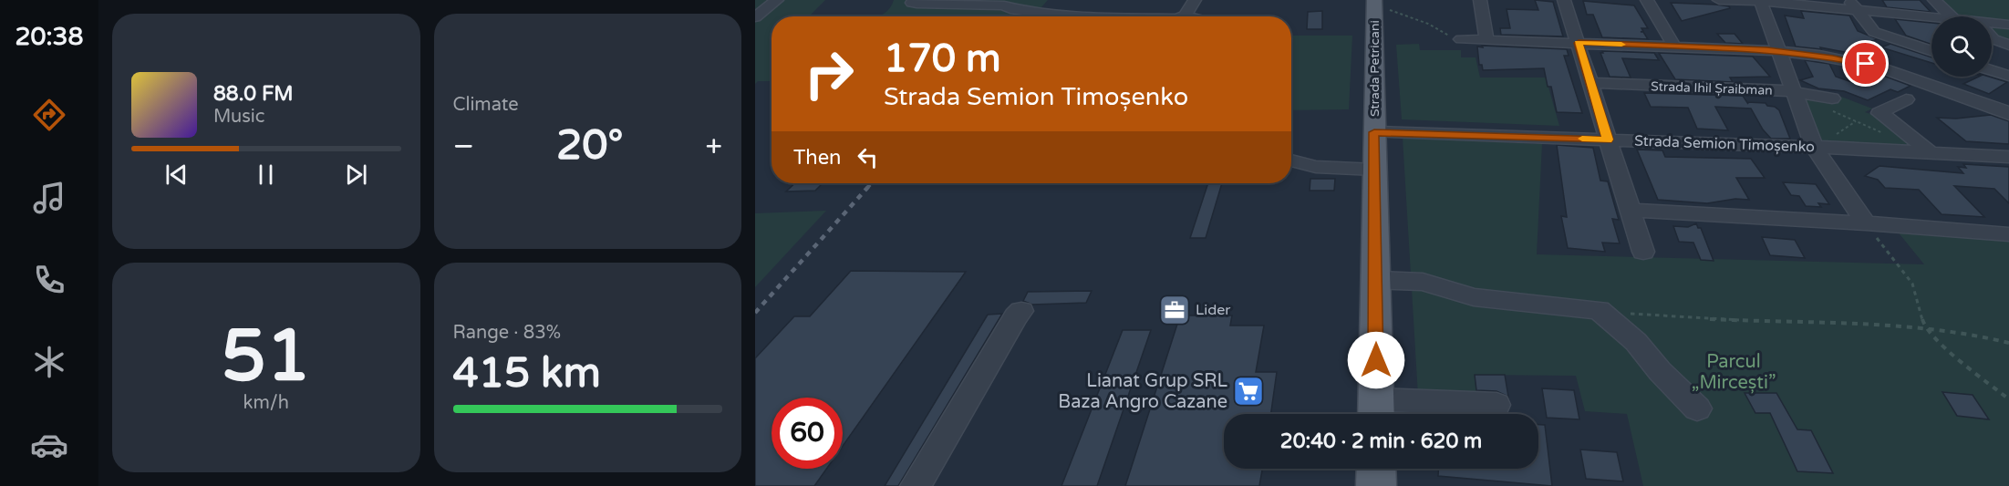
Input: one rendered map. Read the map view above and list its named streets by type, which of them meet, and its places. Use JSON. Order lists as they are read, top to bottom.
{
  "streets": {
    "main road": ["Strada Petricani"],
    "street": ["Strada Ihil Șraibman", "Strada Semion Timoșenko"]
  },
  "crossings": [
    ["Strada Petricani", "Strada Semion Timoșenko"]
  ],
  "parks": ["Parcul „Mircești”"],
  "places": {
    "office": ["Lider"],
    "supermarket": ["Lianat Grup SRL Baza Angro Cazane"]
  },
  "page": {
    "tabs": "20:38",
    "tile": [
      "Climate",
      ["51", "km/h"],
      ["Range · 83%", "415 km"]
    ],
    "turn": ["170 m", "Strada Semion Timoșenko"],
    "song": ["88.0 FM", "Music"],
    "heat": ["−", "20°", "+"],
    "then": "Then",
    "limit": "60",
    "trip": "20:40 · 2 min · 620 m"
  }
}
